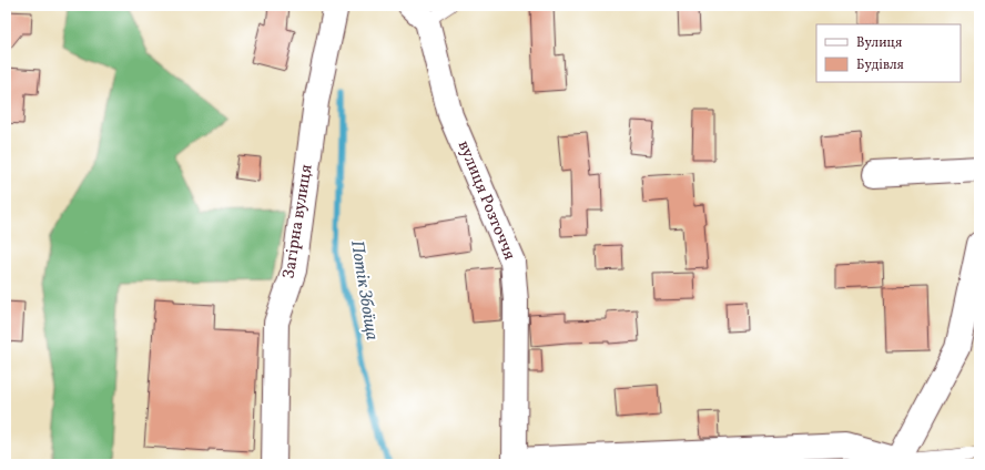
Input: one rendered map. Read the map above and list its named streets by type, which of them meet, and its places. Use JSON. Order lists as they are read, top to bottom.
{
  "streets": {
    "street": ["вулиця Розточчя", "Загірна вулиця"]
  },
  "water": ["Потік Збоїща"],
  "legend": ["Вулиця", "Будівля"]
}
